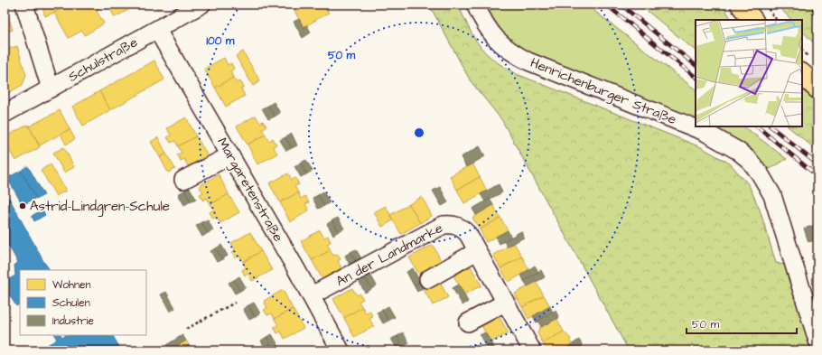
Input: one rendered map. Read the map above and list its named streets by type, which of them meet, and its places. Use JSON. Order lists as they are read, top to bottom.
{
  "streets": {
    "street": [
      "Schulstraße",
      "Henrichenburger Straße",
      "Margaretenstraße",
      "An der Landmarke"
    ]
  },
  "crossings": [
    ["Schulstraße", "Margaretenstraße"],
    ["Margaretenstraße", "An der Landmarke"]
  ],
  "places": ["Astrid-Lindgren-Schule"],
  "legend": ["Wohnen", "Schulen", "Industrie"],
  "scale_bar": "50 m",
  "rings": ["100 m", "50 m"]
}
